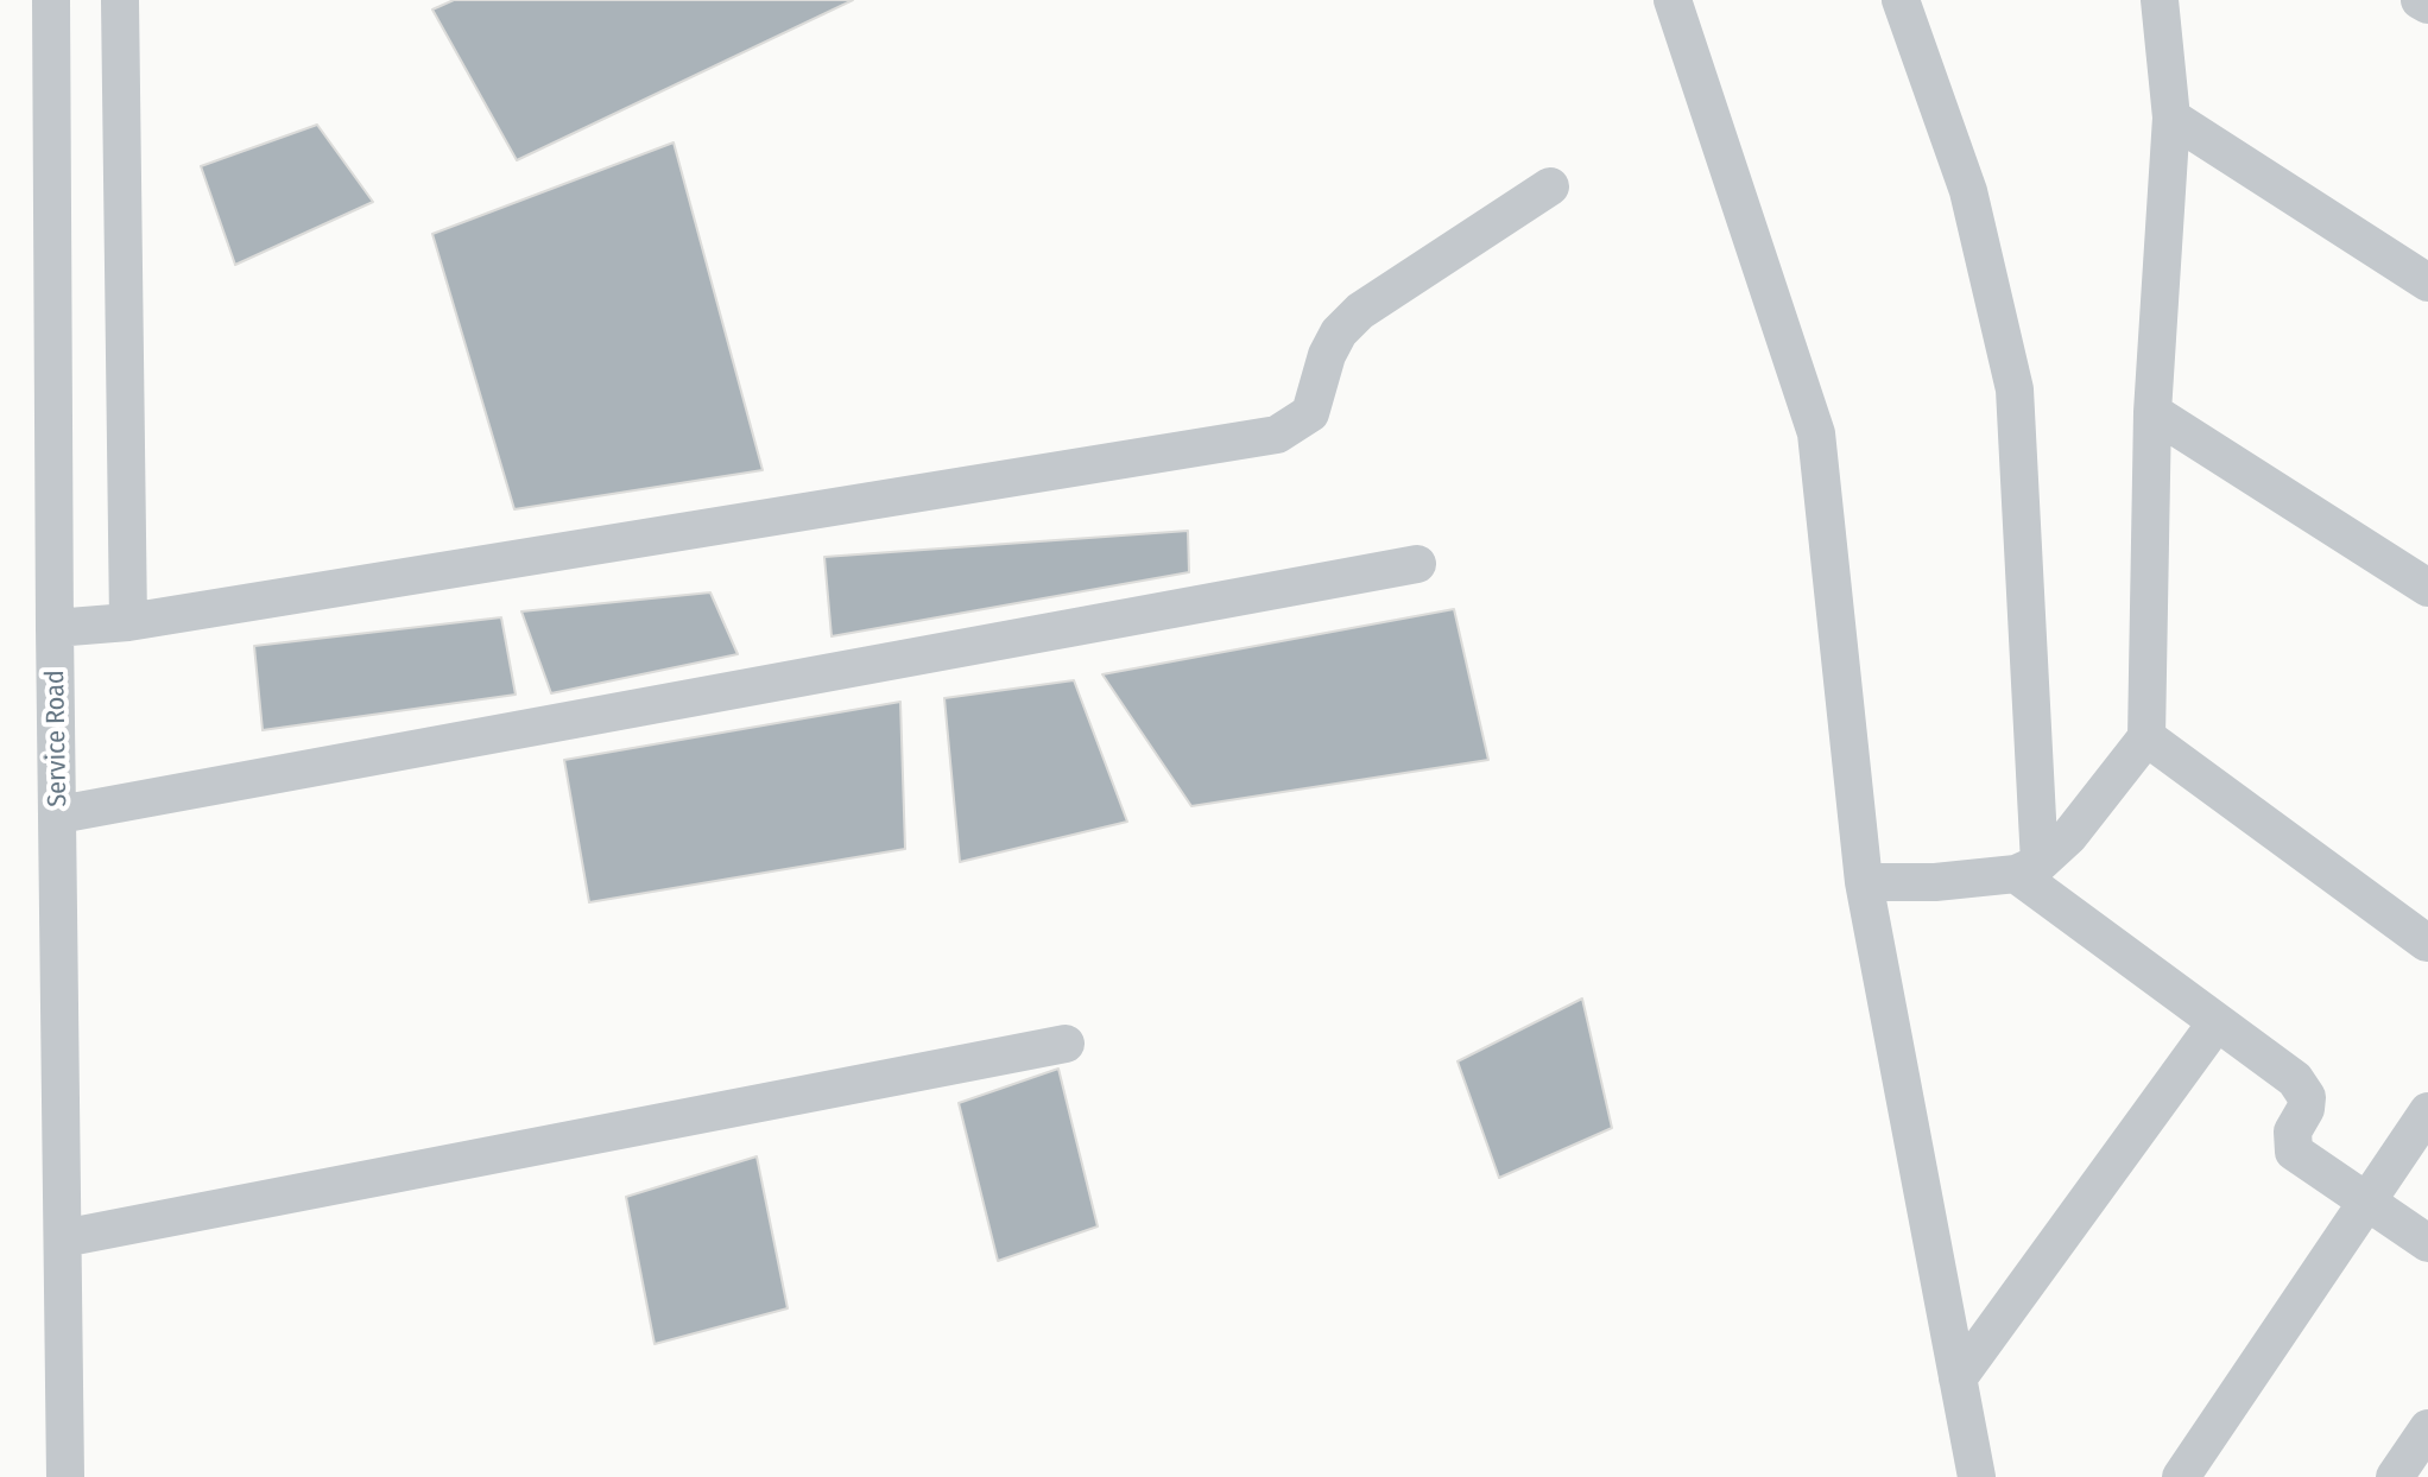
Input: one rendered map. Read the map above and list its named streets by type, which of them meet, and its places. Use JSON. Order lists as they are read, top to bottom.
{
  "streets": {
    "street": ["Service Road"]
  }
}
